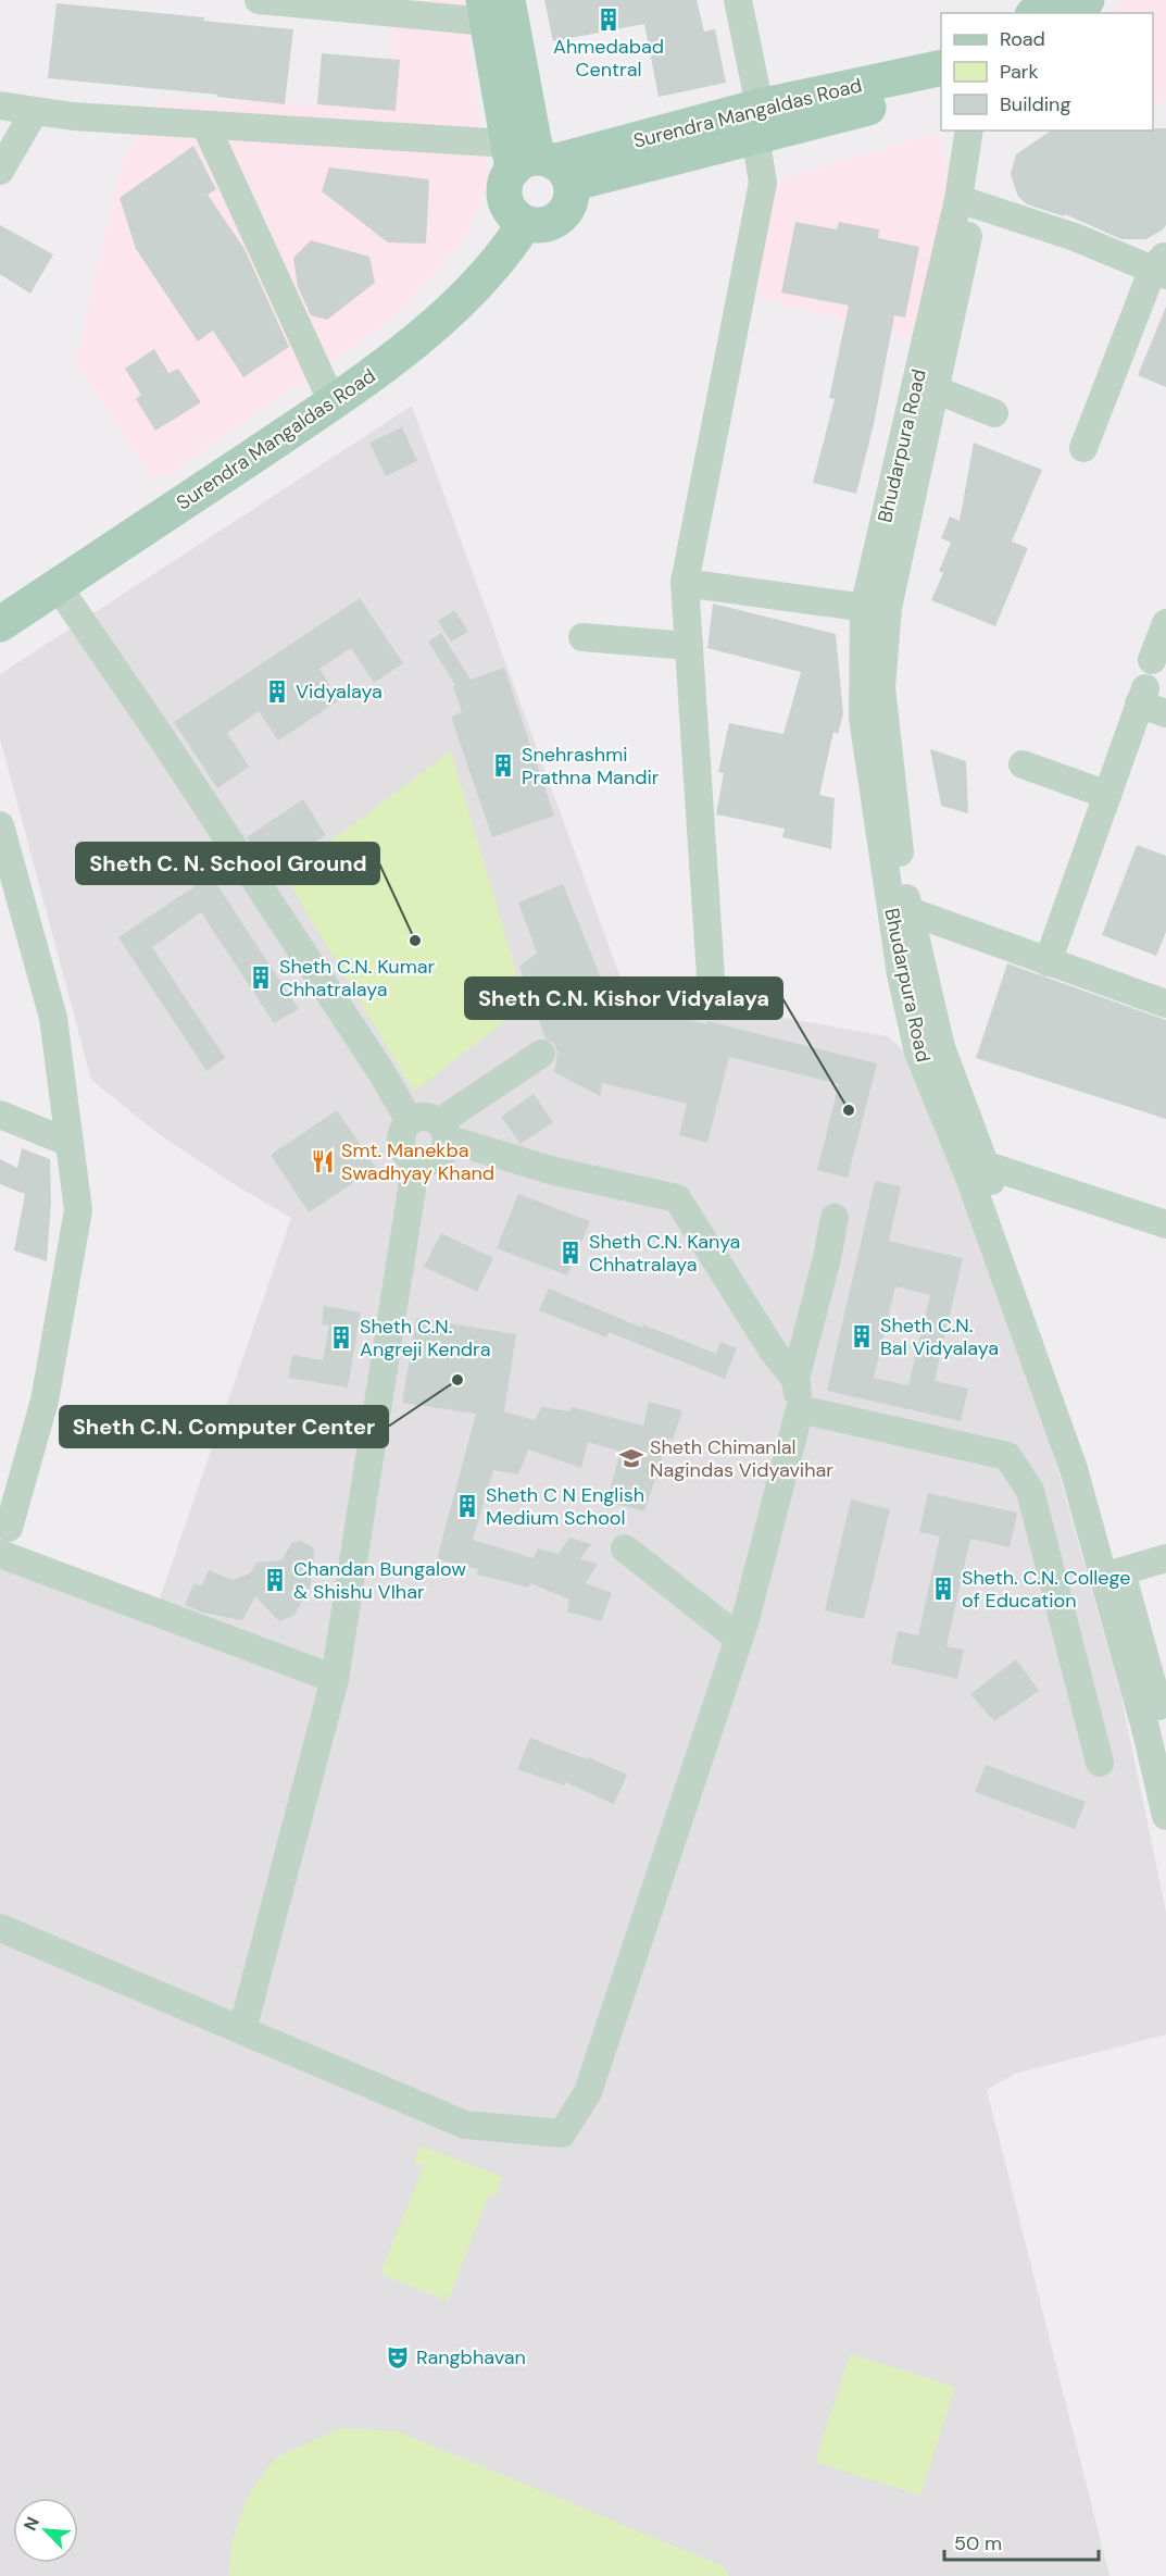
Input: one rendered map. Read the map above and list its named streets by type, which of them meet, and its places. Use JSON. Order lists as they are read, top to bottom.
{
  "streets": {
    "main road": ["Surendra Mangaldas Road"],
    "street": ["Bhudarpura Road"]
  },
  "places": {
    "building": [
      "Ahmedabad Central",
      "Vidyalaya",
      "Snehrashmi Prathna Mandir",
      "Sheth C.N. Kumar Chhatralaya",
      "Sheth C.N. Kanya Chhatralaya",
      "Sheth C.N. Bal Vidyalaya",
      "Sheth C.N. Angreji Kendra",
      "Sheth C N English Medium School",
      "Chandan Bungalow & Shishu VIhar",
      "Sheth. C.N. College of Education"
    ],
    "other": ["Sheth C. N. School Ground", "Sheth C.N. Kishor Vidyalaya", "Sheth C.N. Computer Center"],
    "restaurant": ["Smt. Manekba Swadhyay Khand"],
    "school or university": ["Sheth Chimanlal Nagindas Vidyavihar"],
    "theatre": ["Rangbhavan"]
  },
  "legend": ["Road", "Park", "Building"],
  "scale_bar": "50 m",
  "north": "top left"
}
